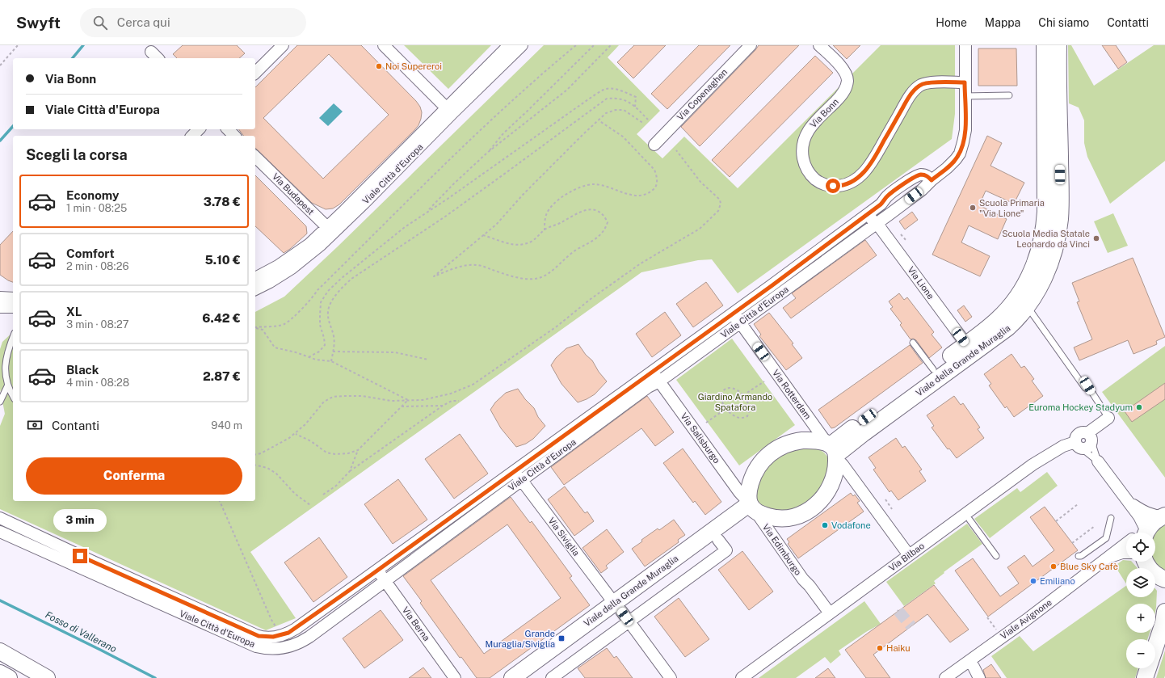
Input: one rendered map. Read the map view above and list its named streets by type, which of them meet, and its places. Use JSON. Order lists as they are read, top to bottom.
{
  "streets": {
    "street": [
      "Via Copenaghen",
      "Via Bonn",
      "Viale Città d'Europa",
      "Via Budapest",
      "Via Lione",
      "Viale della Grande Muraglia",
      "Via Rotterdam",
      "Via Salisburgo",
      "Via Siviglia",
      "Via Edimburgo",
      "Via Bilbao",
      "Viale Avignone",
      "Via Berna"
    ]
  },
  "crossings": [
    ["Via Bonn", "Viale Città d'Europa"],
    ["Viale Città d'Europa", "Via Budapest"],
    ["Viale Città d'Europa", "Via Lione"],
    ["Viale Città d'Europa", "Via Rotterdam"],
    ["Viale Città d'Europa", "Via Salisburgo"],
    ["Viale Città d'Europa", "Via Siviglia"],
    ["Viale Città d'Europa", "Via Berna"],
    ["Via Lione", "Viale della Grande Muraglia"],
    ["Viale della Grande Muraglia", "Via Rotterdam"],
    ["Viale della Grande Muraglia", "Via Salisburgo"],
    ["Viale della Grande Muraglia", "Via Siviglia"],
    ["Viale della Grande Muraglia", "Via Edimburgo"],
    ["Via Rotterdam", "Via Salisburgo"],
    ["Via Rotterdam", "Via Edimburgo"],
    ["Via Salisburgo", "Via Edimburgo"],
    ["Via Edimburgo", "Via Bilbao"]
  ],
  "water": ["Fosso di Vallerano"],
  "parks": ["Giardino Armando Spatafora"],
  "places": {
    "other": [
      "Noi Supereroi",
      "Scuola Primaria \"Via Lione\"",
      "Scuola Media Statale Leonardo da Vinci",
      "Euroma Hockey Stadyum",
      "Vodafone",
      "Blue Sky Cafè",
      "Emiliano",
      "Haiku"
    ],
    "transit": ["Grande Muraglia/Siviglia"]
  },
  "page": {
    "header": "Swyft",
    "search": "Cerca qui",
    "nav": [
      "Home",
      "Mappa",
      "Chi siamo",
      "Contatti"
    ],
    "banner": ["Via Bonn", "Viale Città d'Europa"],
    "heading": "Scegli la corsa",
    "list": [
      {
        "name": "Economy",
        "note": "1 min · 08:25",
        "value": "3.78 €"
      },
      {
        "name": "Comfort",
        "note": "2 min · 08:26",
        "value": "5.10 €"
      },
      {
        "name": "XL",
        "note": "3 min · 08:27",
        "value": "6.42 €"
      },
      {
        "name": "Black",
        "note": "4 min · 08:28",
        "value": "2.87 €"
      }
    ],
    "pay": ["Contanti", "940 m"],
    "buttons": "Conferma",
    "bubble": "3 min",
    "map_buttons": ["+", "−"]
  }
}
